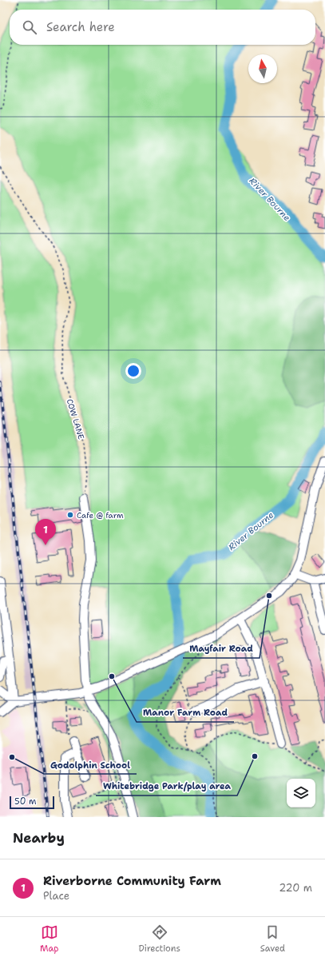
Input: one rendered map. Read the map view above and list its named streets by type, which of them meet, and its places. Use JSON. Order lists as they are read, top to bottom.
{
  "streets": {
    "path": ["COW LANE"]
  },
  "water": ["River Bourne"],
  "places": [
    "Cafe @ farm",
    "Mayfair Road",
    "Manor Farm Road",
    "Whitebridge Park/play area",
    "Godolphin School"
  ],
  "scale_bar": "50 m",
  "north": "top",
  "page": {
    "search": "Search here",
    "pins": "1",
    "scale": "50 m",
    "heading": "Nearby",
    "list": [
      {
        "mark": "1",
        "name": "Riverborne Community Farm",
        "note": "Place",
        "value": "220 m"
      }
    ],
    "nav": ["Map", "Directions", "Saved"]
  }
}
